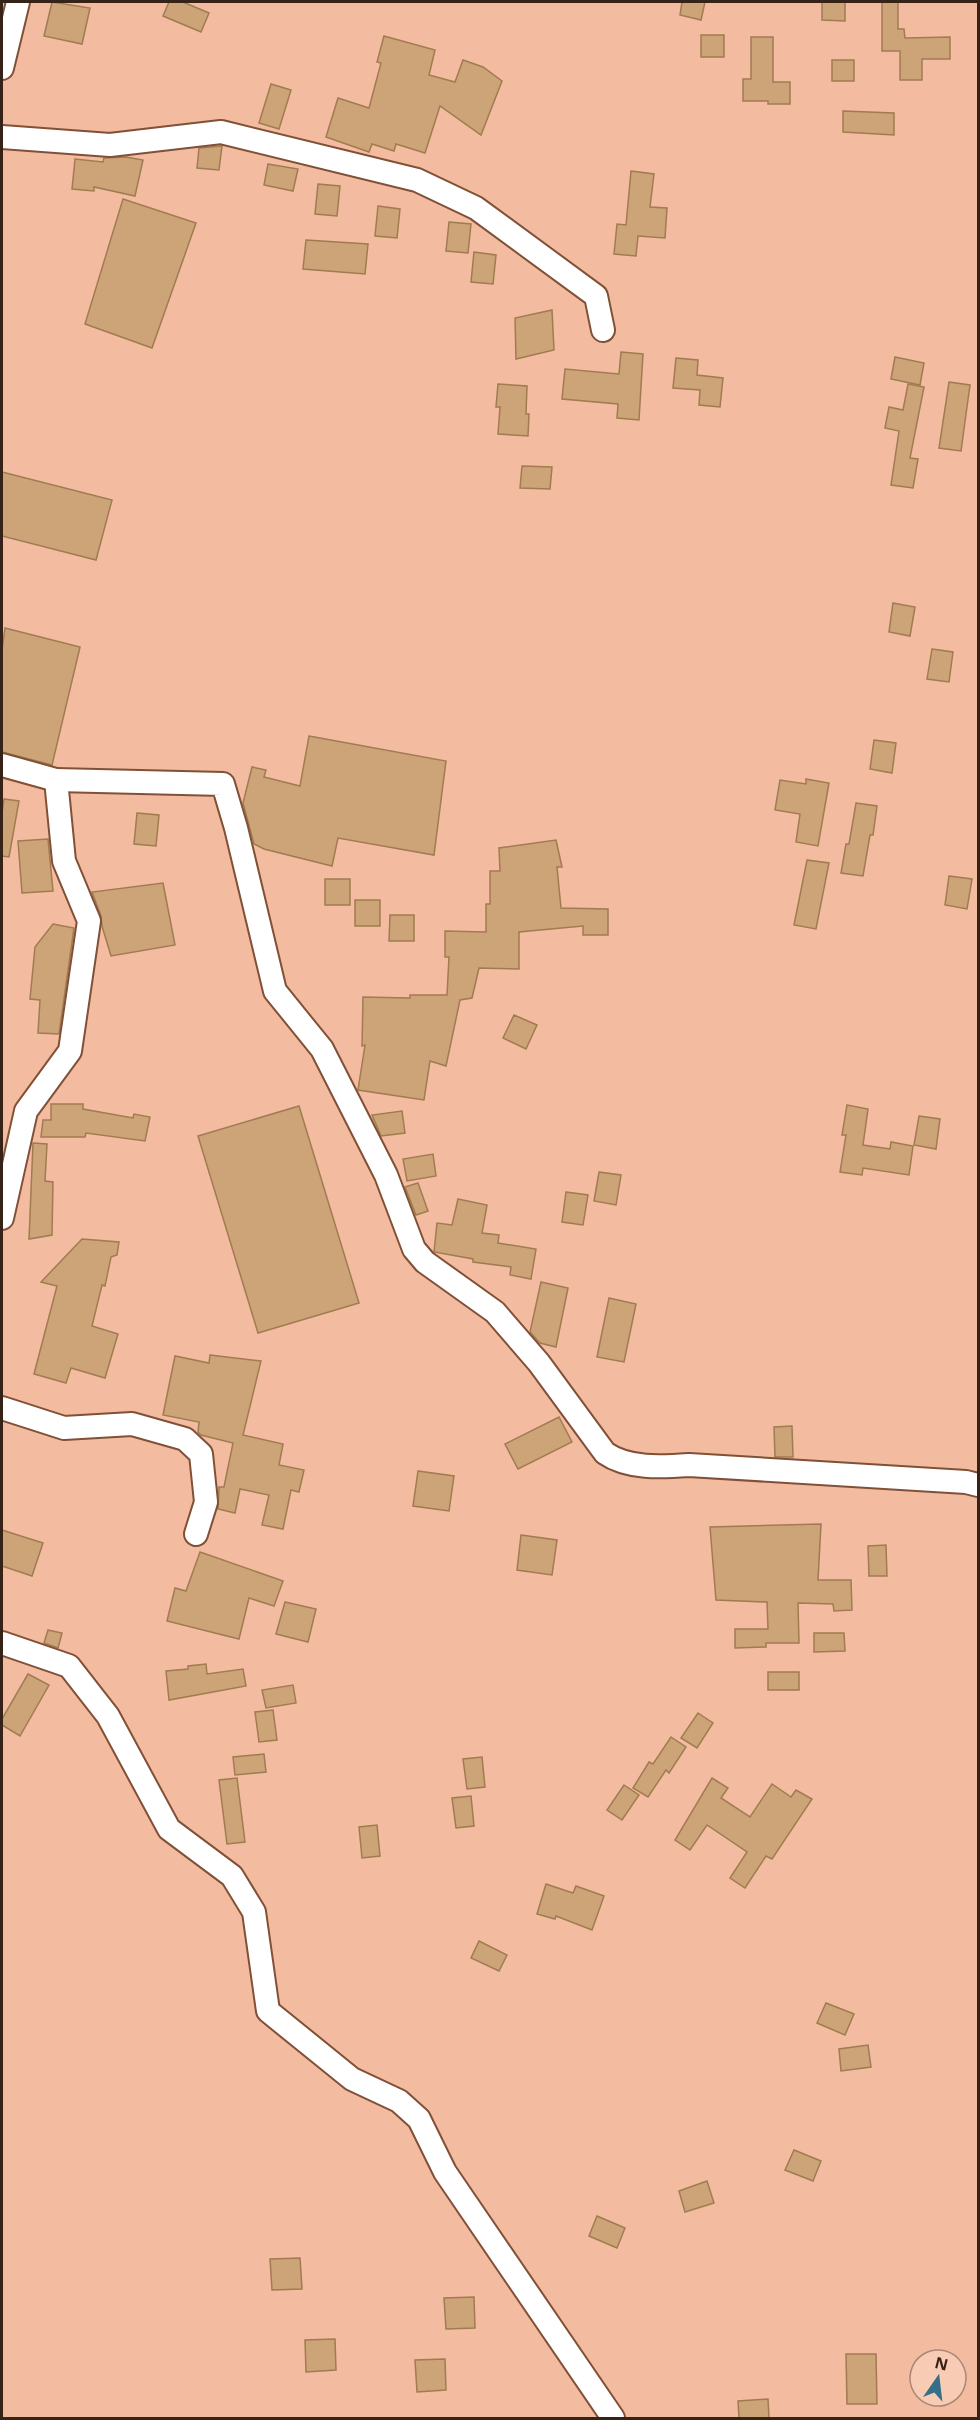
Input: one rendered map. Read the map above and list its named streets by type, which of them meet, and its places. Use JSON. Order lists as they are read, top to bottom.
{
  "north": "top"
}
